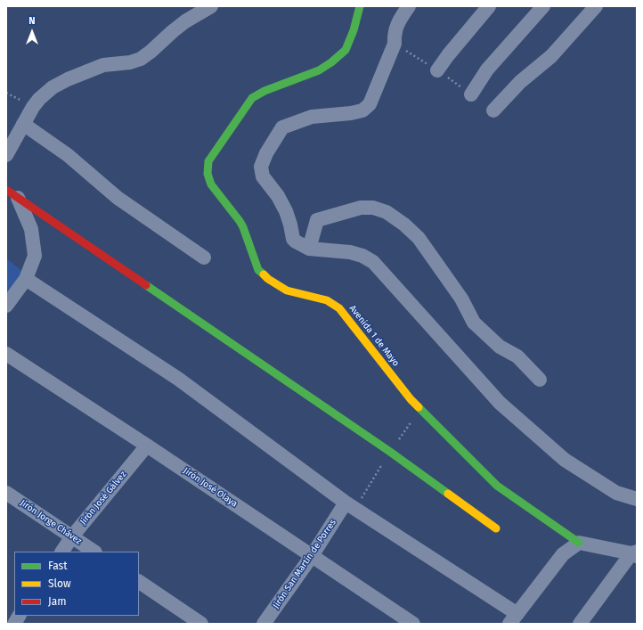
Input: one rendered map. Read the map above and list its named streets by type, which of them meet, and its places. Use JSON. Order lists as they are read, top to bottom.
{
  "streets": {
    "street": [
      "Avenida 1 de Mayo",
      "Jirón José Olaya",
      "Jirón José Gálvez",
      "Jirón Jorge Chávez",
      "Jirón San Martín de Porres"
    ]
  },
  "crossings": [
    ["Jirón José Olaya", "Jirón José Gálvez"],
    ["Jirón José Olaya", "Jirón San Martín de Porres"],
    ["Jirón José Gálvez", "Jirón Jorge Chávez"]
  ],
  "legend": ["Fast", "Slow", "Jam"],
  "north": "top"
}
